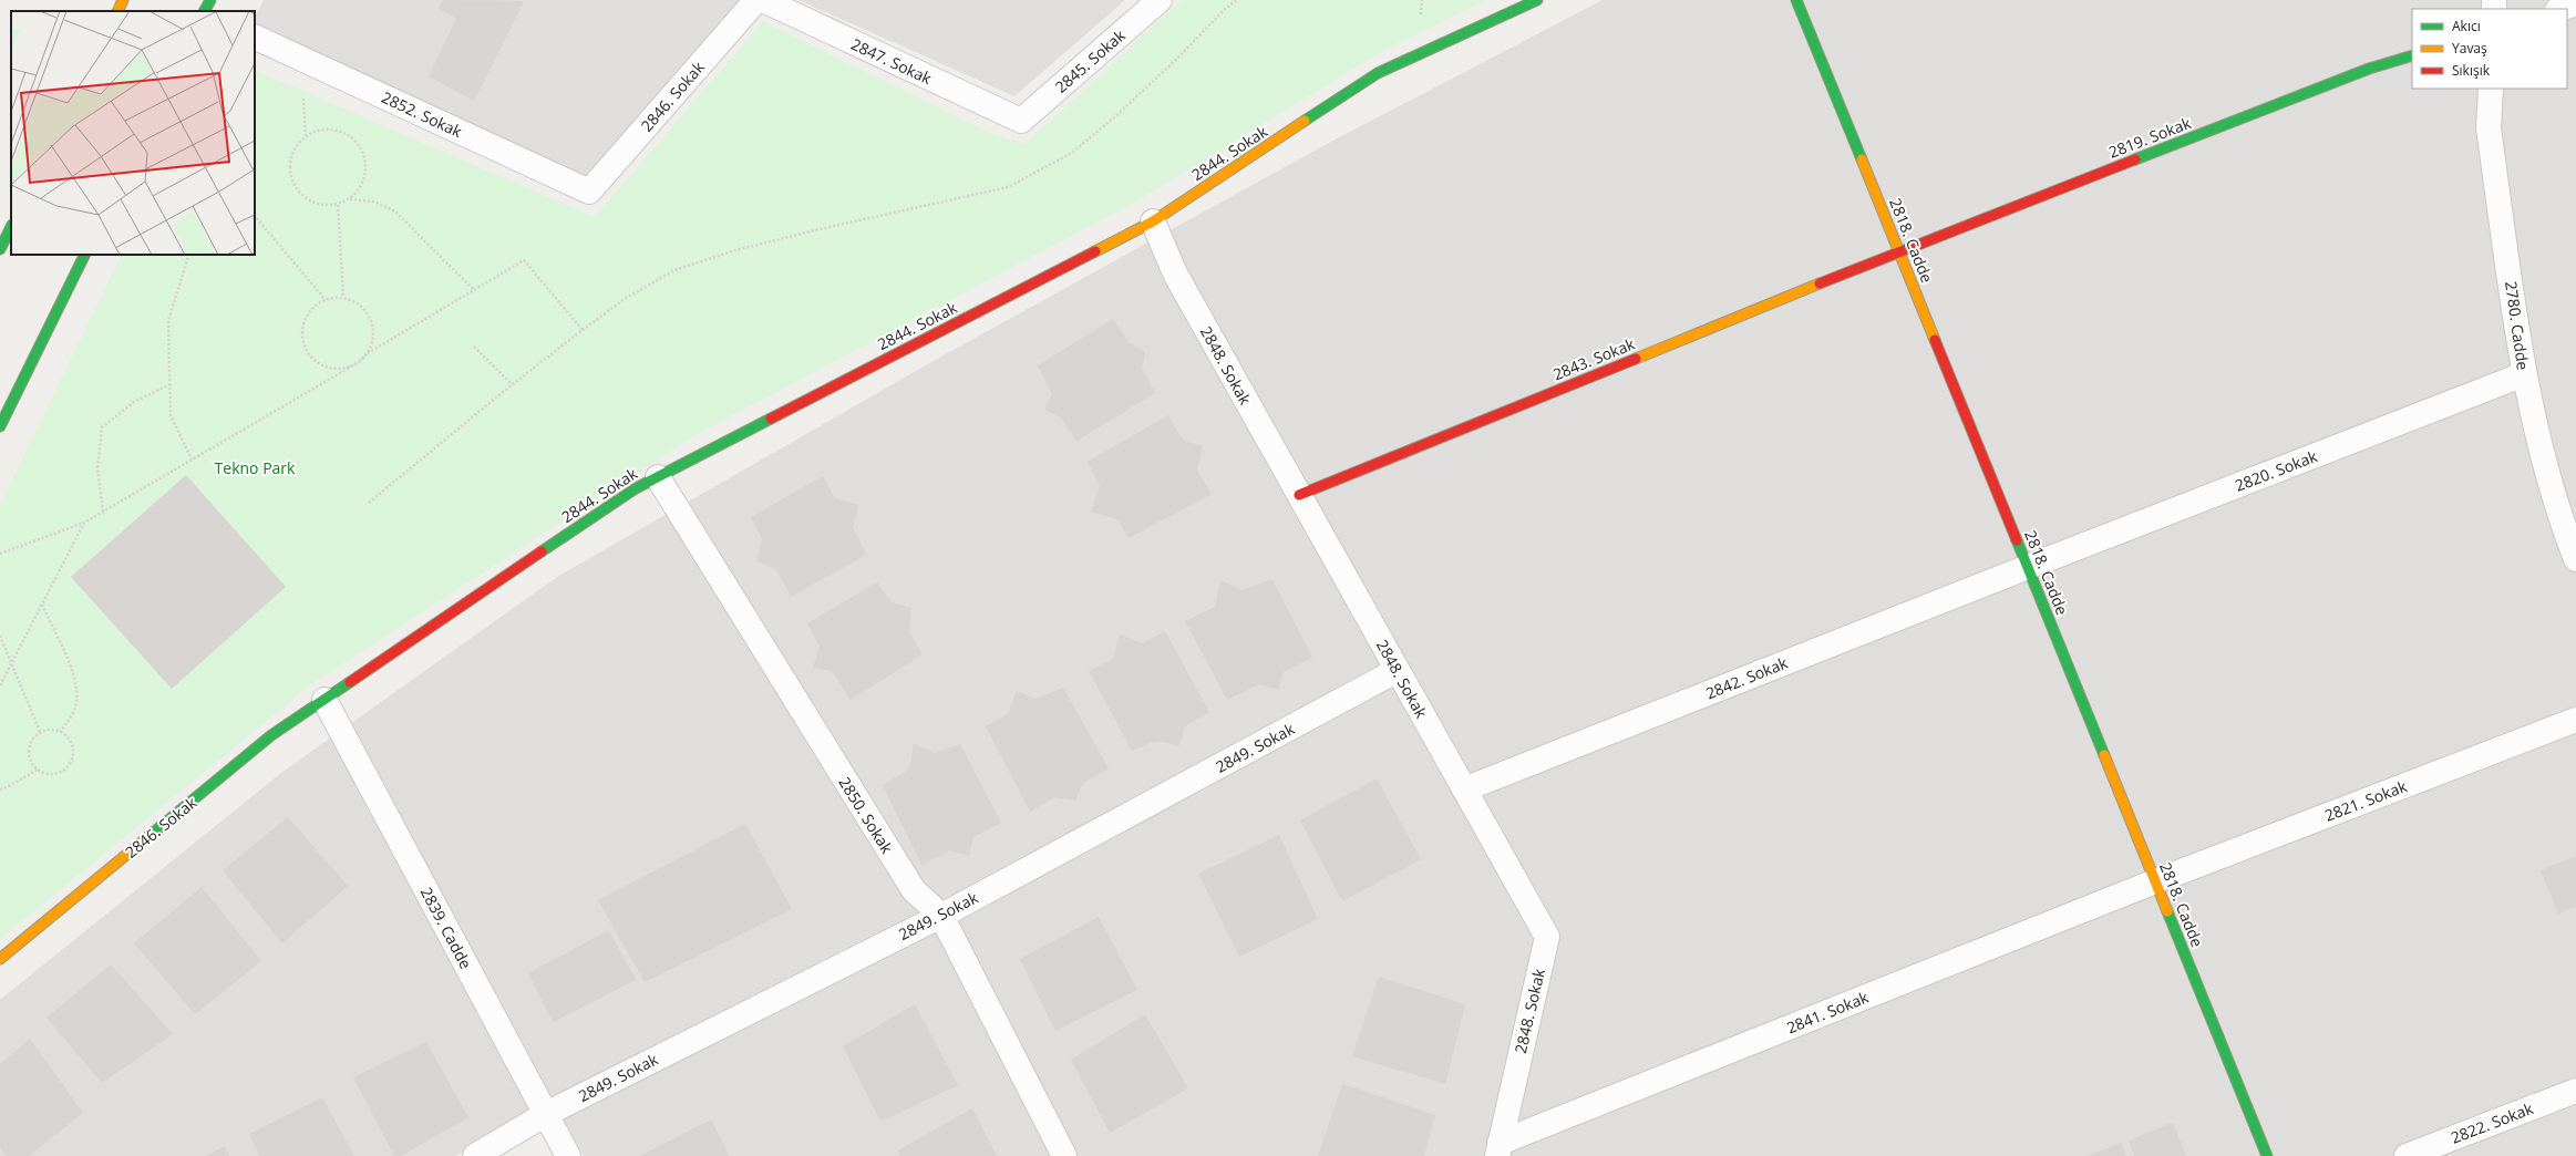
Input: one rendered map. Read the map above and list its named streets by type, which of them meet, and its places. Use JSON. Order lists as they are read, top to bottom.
{
  "streets": {
    "street": [
      "2847. Sokak",
      "2845. Sokak",
      "2846. Sokak",
      "2852. Sokak",
      "2819. Sokak",
      "2844. Sokak",
      "2818. Cadde",
      "2780. Cadde",
      "2843. Sokak",
      "2848. Sokak",
      "2820. Sokak",
      "2842. Sokak",
      "2849. Sokak",
      "2821. Sokak",
      "2850. Sokak",
      "2839. Cadde",
      "2841. Sokak",
      "2822. Sokak"
    ]
  },
  "crossings": [
    ["2847. Sokak", "2845. Sokak"],
    ["2846. Sokak", "2852. Sokak"],
    ["2846. Sokak", "2844. Sokak"],
    ["2846. Sokak", "2839. Cadde"],
    ["2819. Sokak", "2818. Cadde"],
    ["2819. Sokak", "2843. Sokak"],
    ["2844. Sokak", "2848. Sokak"],
    ["2844. Sokak", "2850. Sokak"],
    ["2844. Sokak", "2839. Cadde"],
    ["2818. Cadde", "2843. Sokak"],
    ["2818. Cadde", "2820. Sokak"],
    ["2818. Cadde", "2842. Sokak"],
    ["2818. Cadde", "2821. Sokak"],
    ["2818. Cadde", "2841. Sokak"],
    ["2780. Cadde", "2820. Sokak"],
    ["2843. Sokak", "2848. Sokak"],
    ["2848. Sokak", "2842. Sokak"],
    ["2848. Sokak", "2849. Sokak"],
    ["2848. Sokak", "2841. Sokak"],
    ["2820. Sokak", "2842. Sokak"],
    ["2849. Sokak", "2850. Sokak"],
    ["2849. Sokak", "2839. Cadde"],
    ["2821. Sokak", "2841. Sokak"]
  ],
  "parks": ["Tekno Park"],
  "legend": ["Akıcı", "Yavaş", "Sıkışık"]
}
